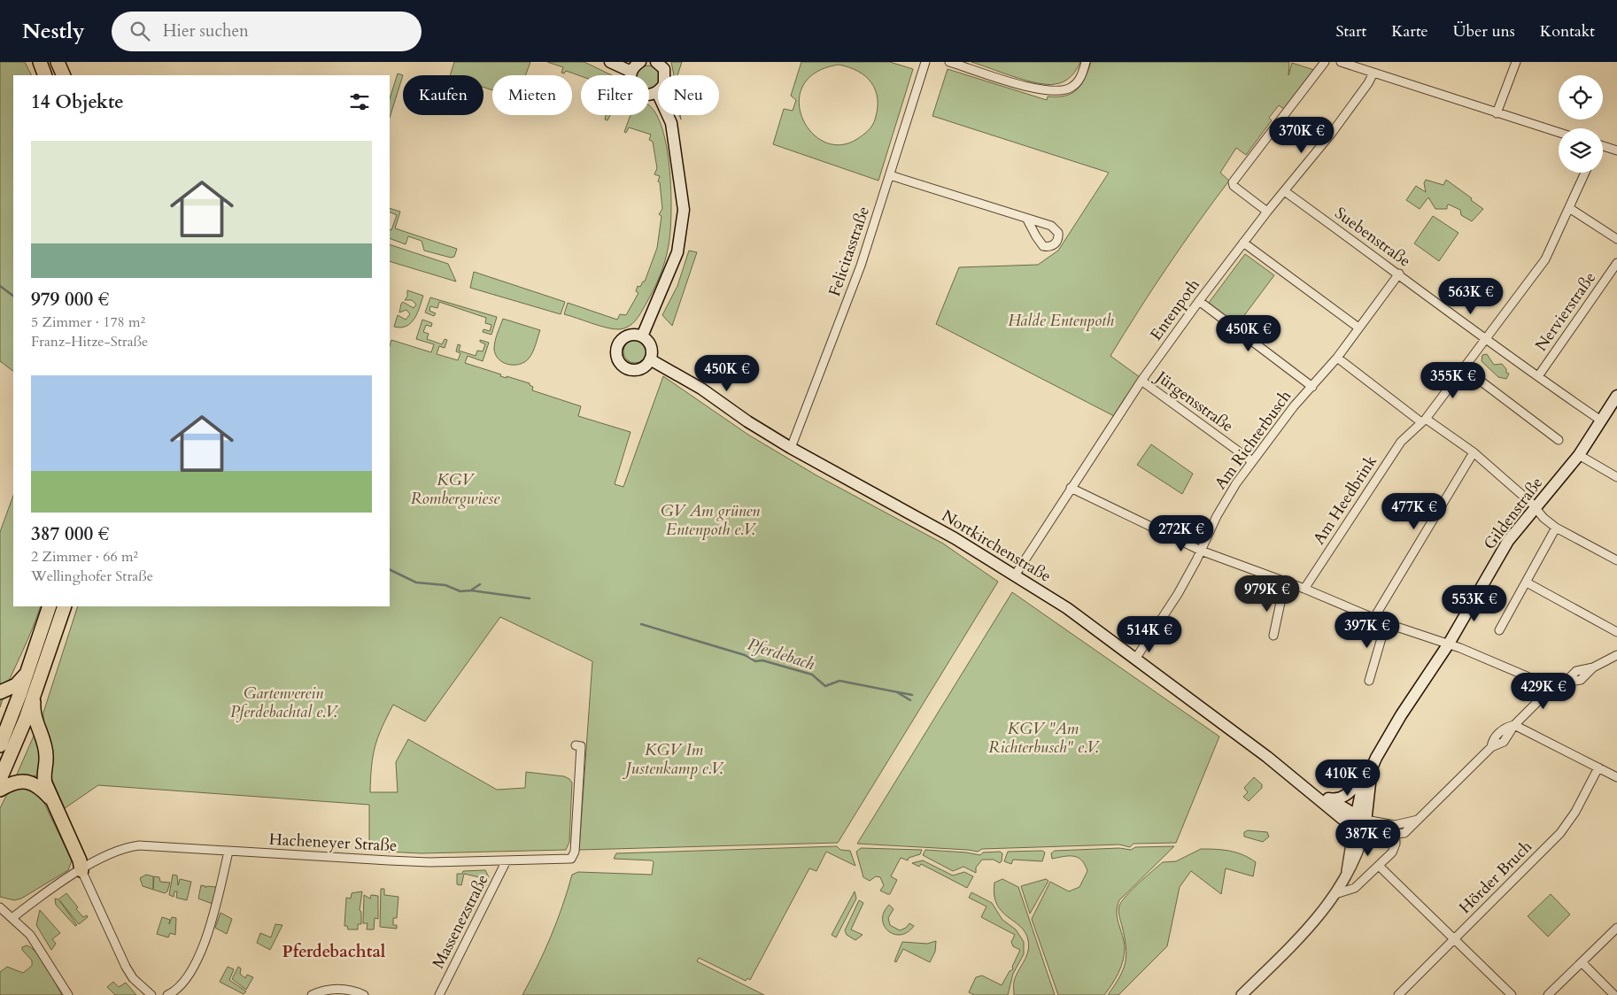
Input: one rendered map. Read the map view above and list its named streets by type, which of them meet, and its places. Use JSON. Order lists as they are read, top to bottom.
{
  "streets": {
    "main road": ["Gildenstraße", "Nortkirchenstraße"],
    "street": [
      "Suebenstraße",
      "Felicitasstraße",
      "Entenpoth",
      "Nervierstraße",
      "Jürgensstraße",
      "Am Richterbusch",
      "Am Heedbrink",
      "Hacheneyer Straße",
      "Hörder Bruch",
      "Massenezstraße"
    ]
  },
  "crossings": [
    ["Suebenstraße", "Entenpoth"],
    ["Suebenstraße", "Nervierstraße"],
    ["Suebenstraße", "Am Richterbusch"],
    ["Suebenstraße", "Am Heedbrink"],
    ["Suebenstraße", "Gildenstraße"],
    ["Felicitasstraße", "Nortkirchenstraße"],
    ["Entenpoth", "Jürgensstraße"],
    ["Entenpoth", "Nortkirchenstraße"],
    ["Jürgensstraße", "Am Richterbusch"],
    ["Am Richterbusch", "Nortkirchenstraße"],
    ["Gildenstraße", "Nortkirchenstraße"],
    ["Hacheneyer Straße", "Massenezstraße"]
  ],
  "districts": ["Pferdebachtal"],
  "water": ["Pferdebach"],
  "parks": [
    "Halde Entenpoth",
    "KGV Rombergwiese",
    "GV Am grünen Entenpoth e.V.",
    "Gartenverein Pferdebachtal e.V.",
    "KGV \"Am Richterbusch\" e.V.",
    "KGV Im Justenkamp e.V."
  ],
  "page": {
    "header": "Nestly",
    "search": "Hier suchen",
    "nav": [
      "Start",
      "Karte",
      "Über uns",
      "Kontakt"
    ],
    "chip": [
      "Kaufen",
      "Mieten",
      "Filter",
      "Neu"
    ],
    "heading": "14 Objekte",
    "price": [
      "370K €",
      "563K €",
      "450K €",
      "450K €",
      "355K €",
      "477K €",
      "272K €",
      "979K €",
      "553K €",
      "397K €",
      "514K €",
      "429K €",
      "410K €",
      "387K €"
    ],
    "list": [
      {
        "name": "979 000 €",
        "note": "5 Zimmer · 178 m² · Franz-Hitze-Straße"
      },
      {
        "name": "387 000 €",
        "note": "2 Zimmer · 66 m² · Wellinghofer Straße"
      }
    ]
  }
}
